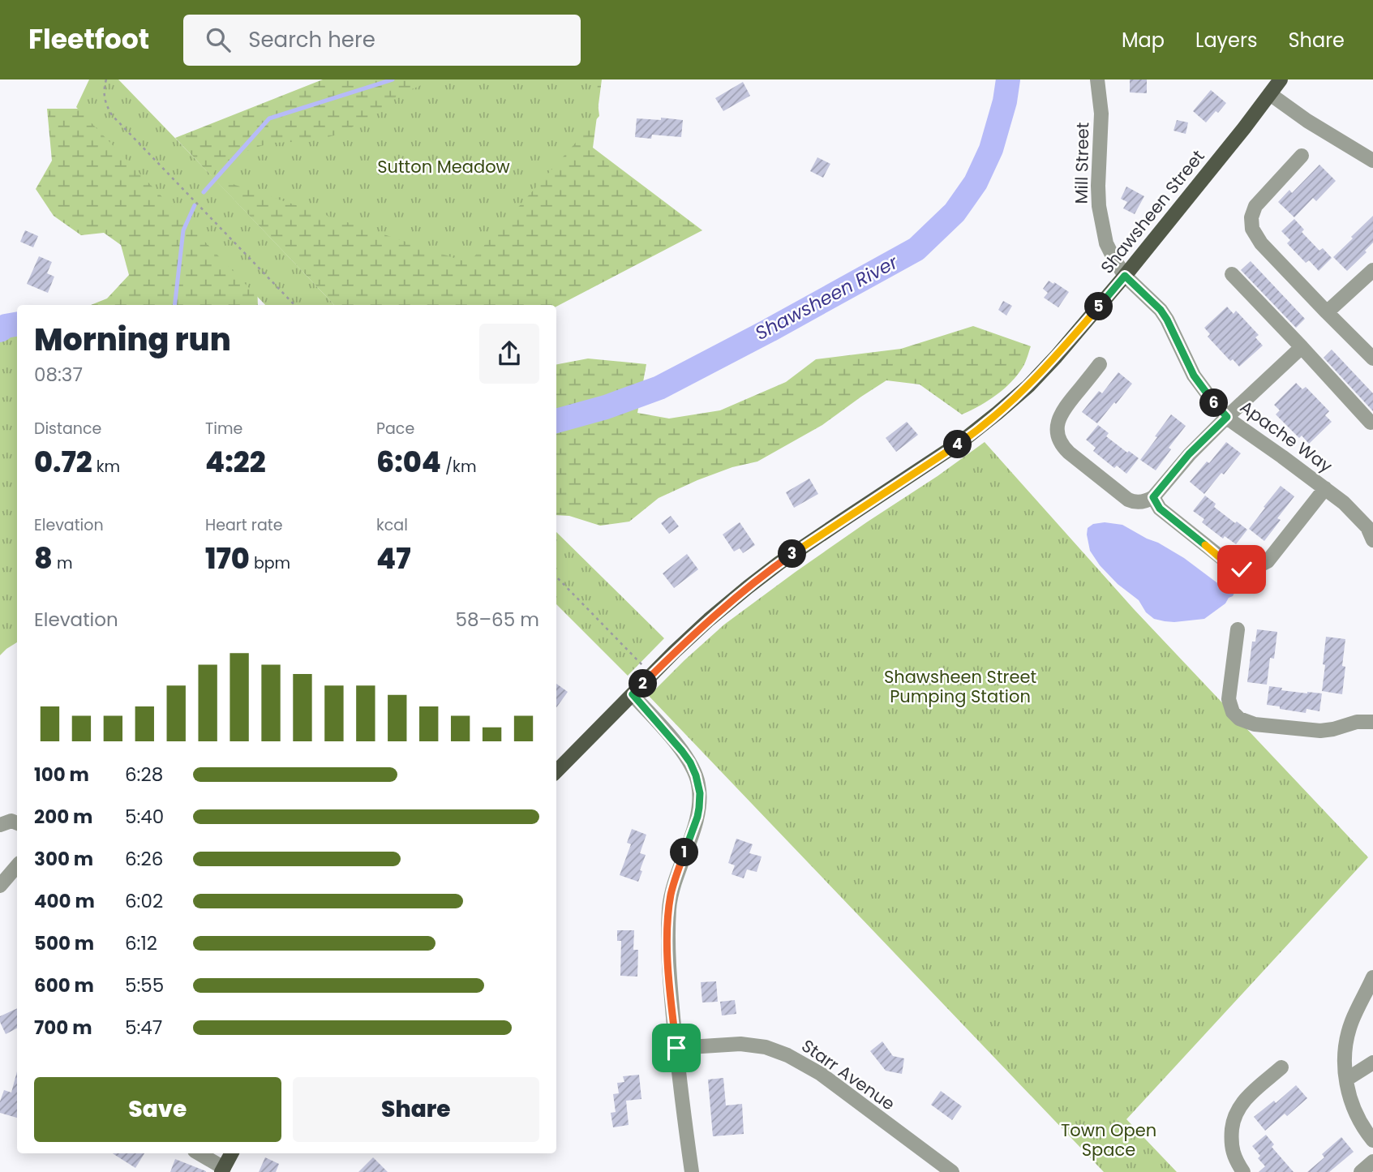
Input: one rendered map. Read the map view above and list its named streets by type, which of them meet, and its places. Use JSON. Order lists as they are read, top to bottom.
{
  "streets": {
    "main road": ["Shawsheen Street"],
    "street": ["Mill Street", "Apache Way", "Starr Avenue"]
  },
  "crossings": [
    ["Mill Street", "Shawsheen Street"],
    ["Mill Street", "Apache Way"],
    ["Shawsheen Street", "Apache Way"]
  ],
  "water": ["Shawsheen River"],
  "parks": ["Sutton Meadow", "Shawsheen Street Pumping Station", "Town Open Space"],
  "page": {
    "header": "Fleetfoot",
    "search": "Search here",
    "nav": ["Map", "Layers", "Share"],
    "pins": [
      "5",
      "6",
      "4",
      "3",
      "2",
      "1"
    ],
    "heading": ["Morning run", "08:37"],
    "stats": [
      ["Distance", "0.72 km"],
      ["Time", "4:22"],
      ["Pace", "6:04 /km"],
      ["Elevation", "8 m"],
      ["Heart rate", "170 bpm"],
      ["kcal", "47"]
    ],
    "chart": ["Elevation", "58–65 m"],
    "list": [
      {
        "name": "100 m",
        "note": "6:28"
      },
      {
        "name": "200 m",
        "note": "5:40"
      },
      {
        "name": "300 m",
        "note": "6:26"
      },
      {
        "name": "400 m",
        "note": "6:02"
      },
      {
        "name": "500 m",
        "note": "6:12"
      },
      {
        "name": "600 m",
        "note": "5:55"
      },
      {
        "name": "700 m",
        "note": "5:47"
      }
    ],
    "buttons": ["Save", "Share"]
  }
}
